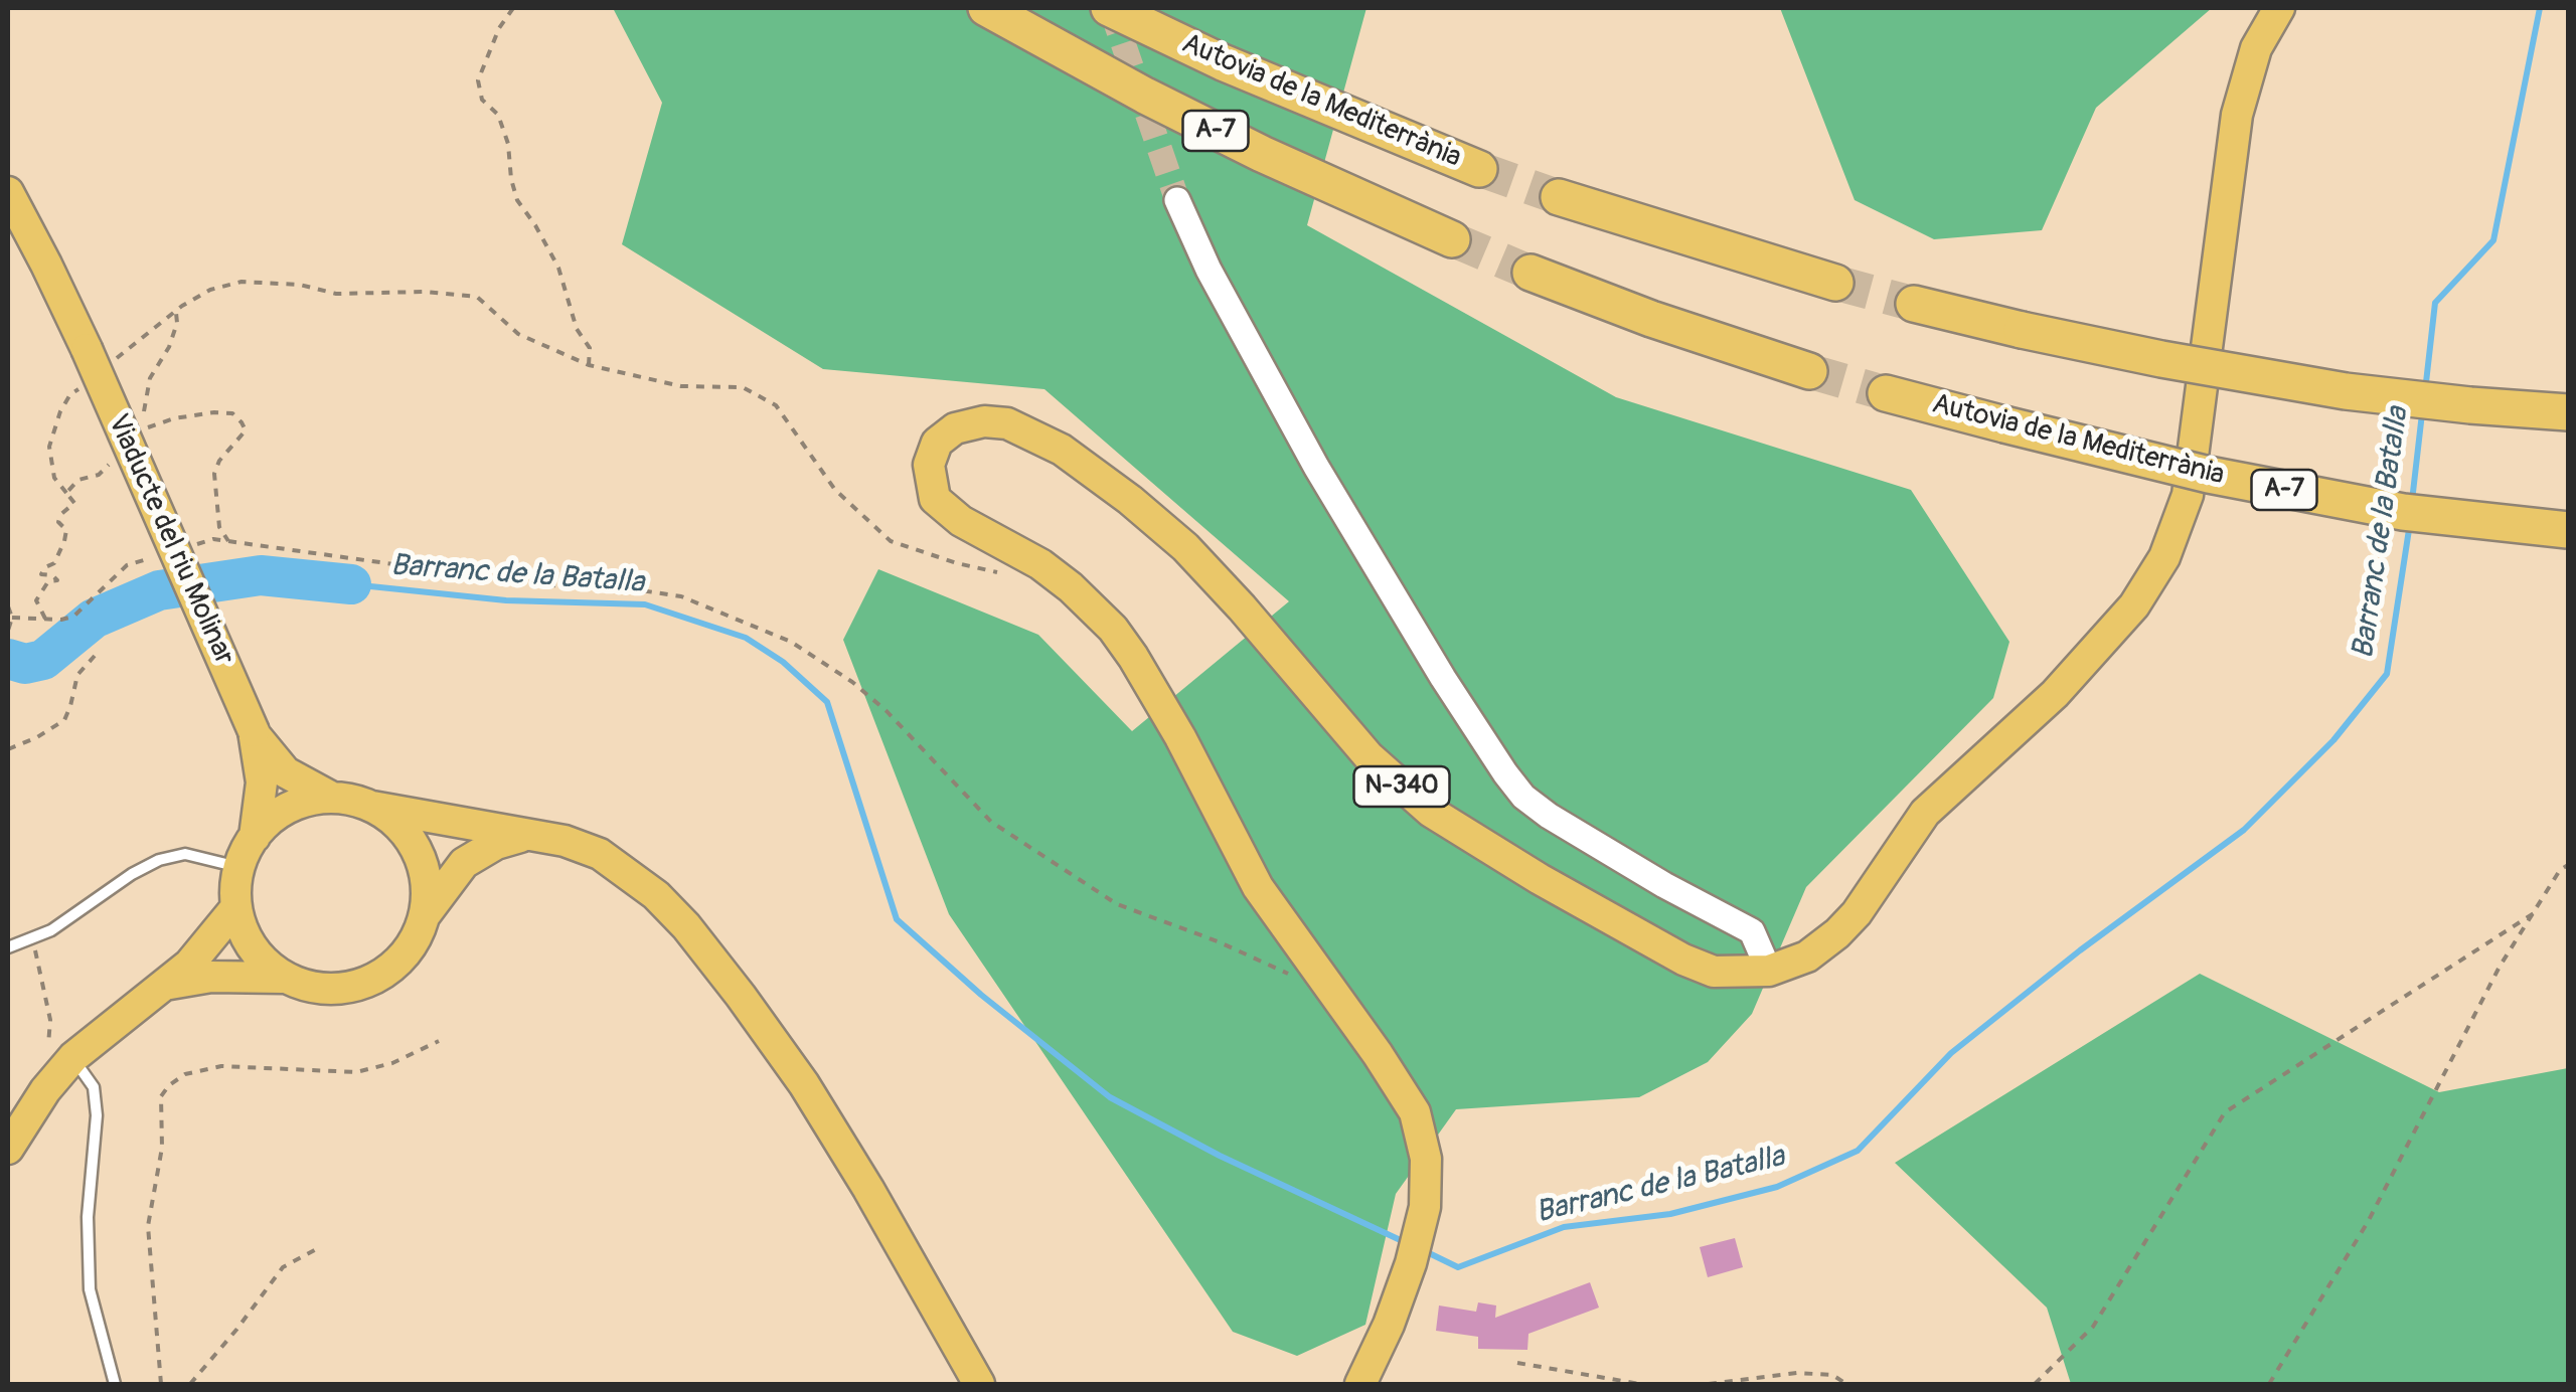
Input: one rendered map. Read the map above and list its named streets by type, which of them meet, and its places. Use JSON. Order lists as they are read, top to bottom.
{
  "streets": {
    "highway": ["Autovia de la Mediterrània", "A-7"],
    "main road": ["Viaducte del riu Molinar", "N-340"]
  },
  "water": ["Barranc de la Batalla"]
}
